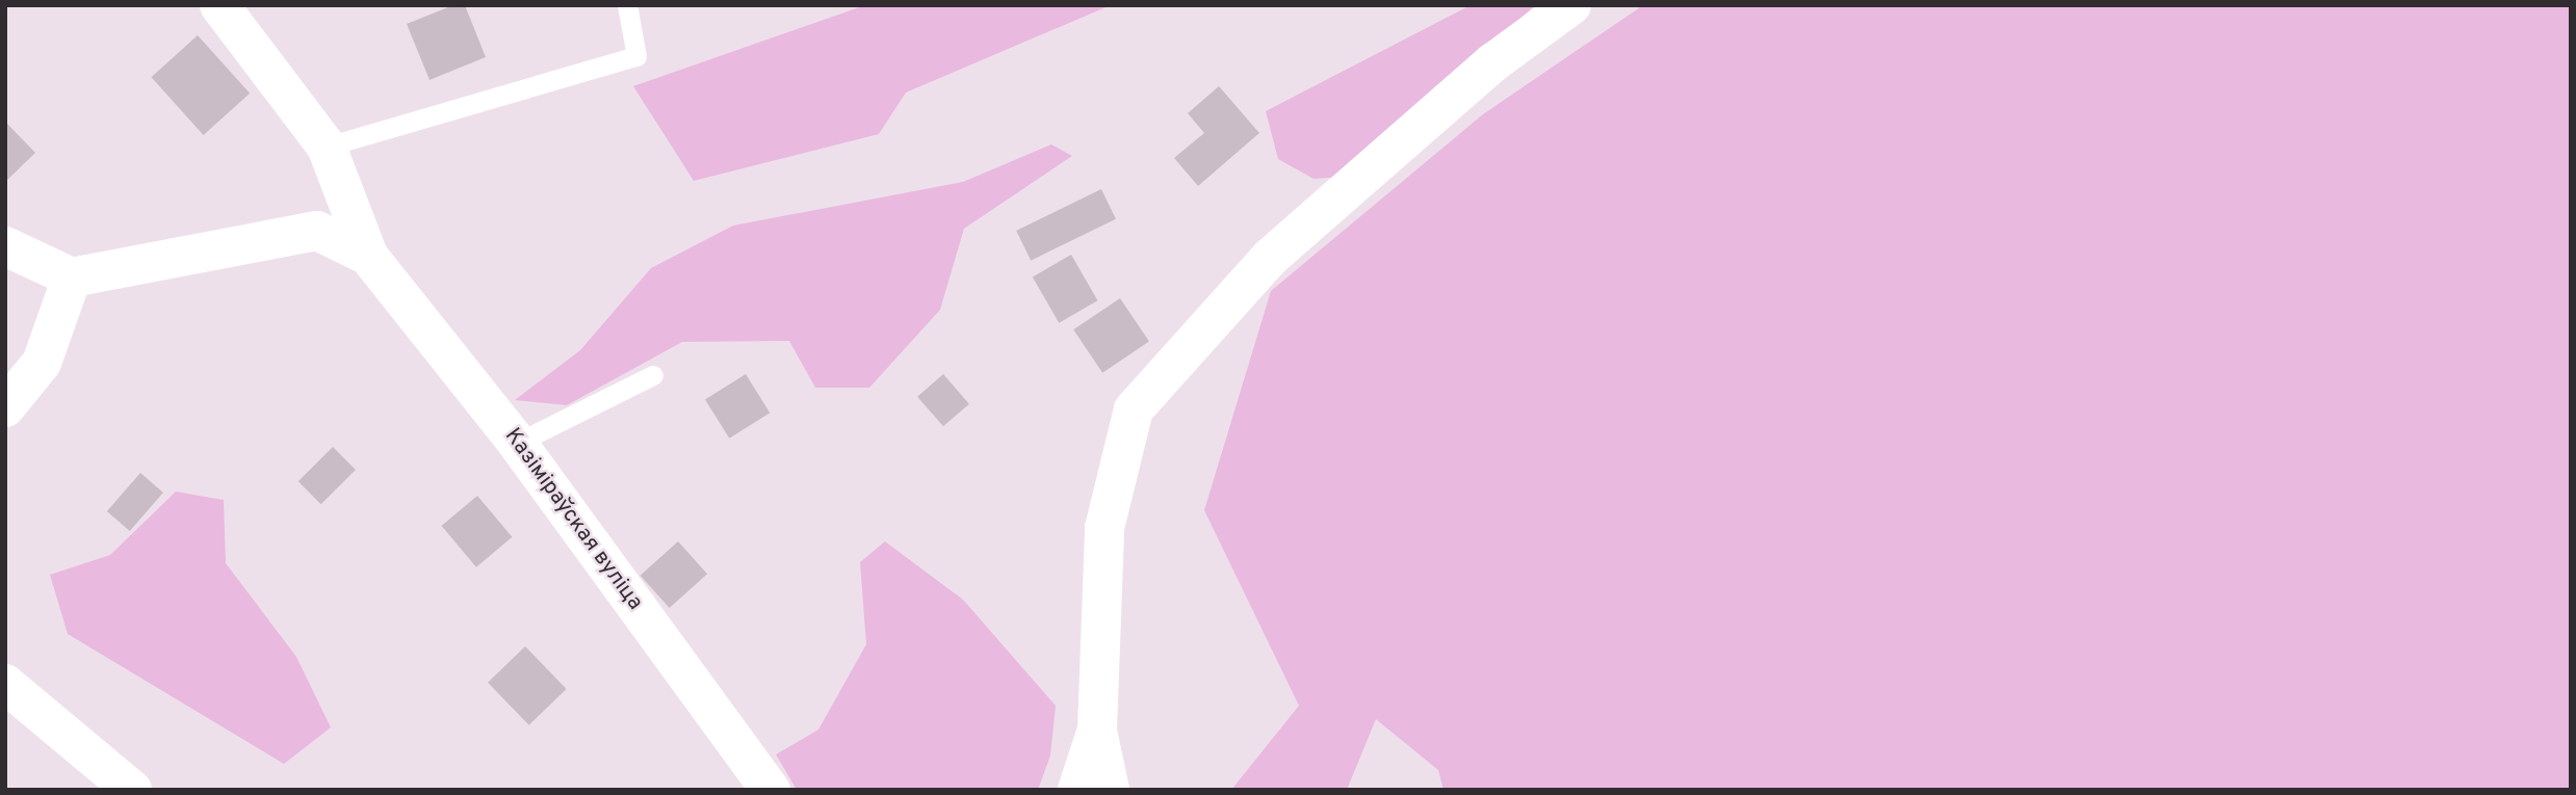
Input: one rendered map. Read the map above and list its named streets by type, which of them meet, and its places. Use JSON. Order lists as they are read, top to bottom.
{
  "streets": {
    "street": ["Казіміраўская вуліца"]
  }
}
